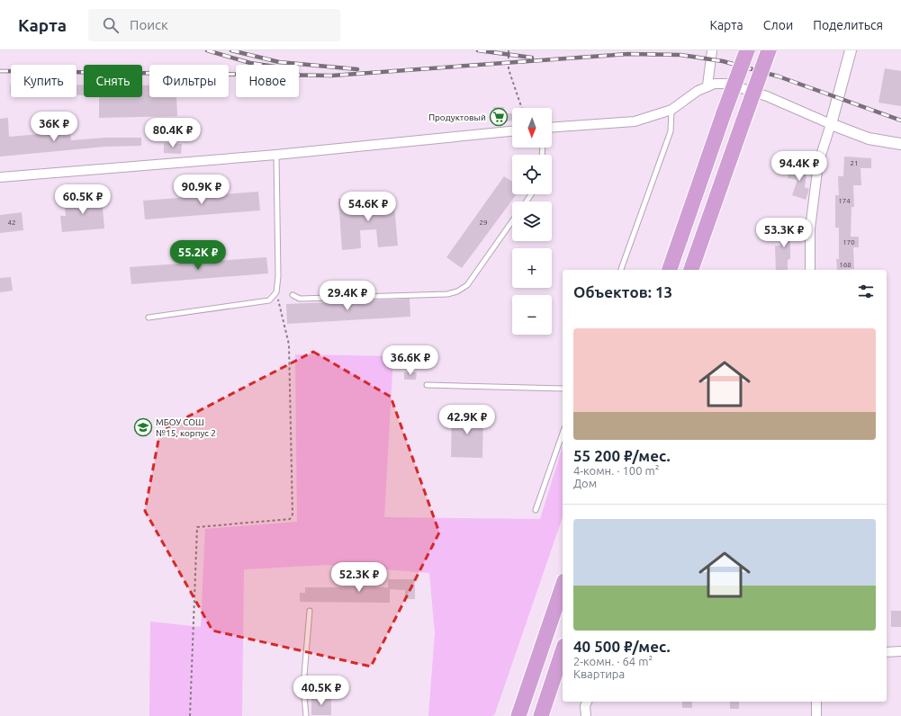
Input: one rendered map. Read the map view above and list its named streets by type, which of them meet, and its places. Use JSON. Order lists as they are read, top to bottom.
{
  "places": {
    "supermarket": ["Продуктовый"],
    "school or university": ["МБОУ СОШ №15, корпус 2"]
  },
  "house_numbers": [
    "21",
    "174",
    "42",
    "29",
    "170",
    "168"
  ],
  "north": "bottom",
  "page": {
    "header": "Карта",
    "search": "Поиск",
    "nav": ["Карта", "Слои", "Поделиться"],
    "chip": [
      "Купить",
      "Снять",
      "Фильтры",
      "Новое"
    ],
    "map_buttons": ["+", "−"],
    "price": [
      "36K ₽",
      "80.4K ₽",
      "94.4K ₽",
      "90.9K ₽",
      "60.5K ₽",
      "54.6K ₽",
      "53.3K ₽",
      "55.2K ₽",
      "29.4K ₽",
      "36.6K ₽",
      "42.9K ₽",
      "52.3K ₽",
      "40.5K ₽"
    ],
    "heading": "Объектов: 13",
    "list": [
      {
        "name": "55 200 ₽/мес.",
        "note": "4-комн. · 100 m² · Дом"
      },
      {
        "name": "40 500 ₽/мес.",
        "note": "2-комн. · 64 m² · Квартира"
      }
    ]
  }
}
